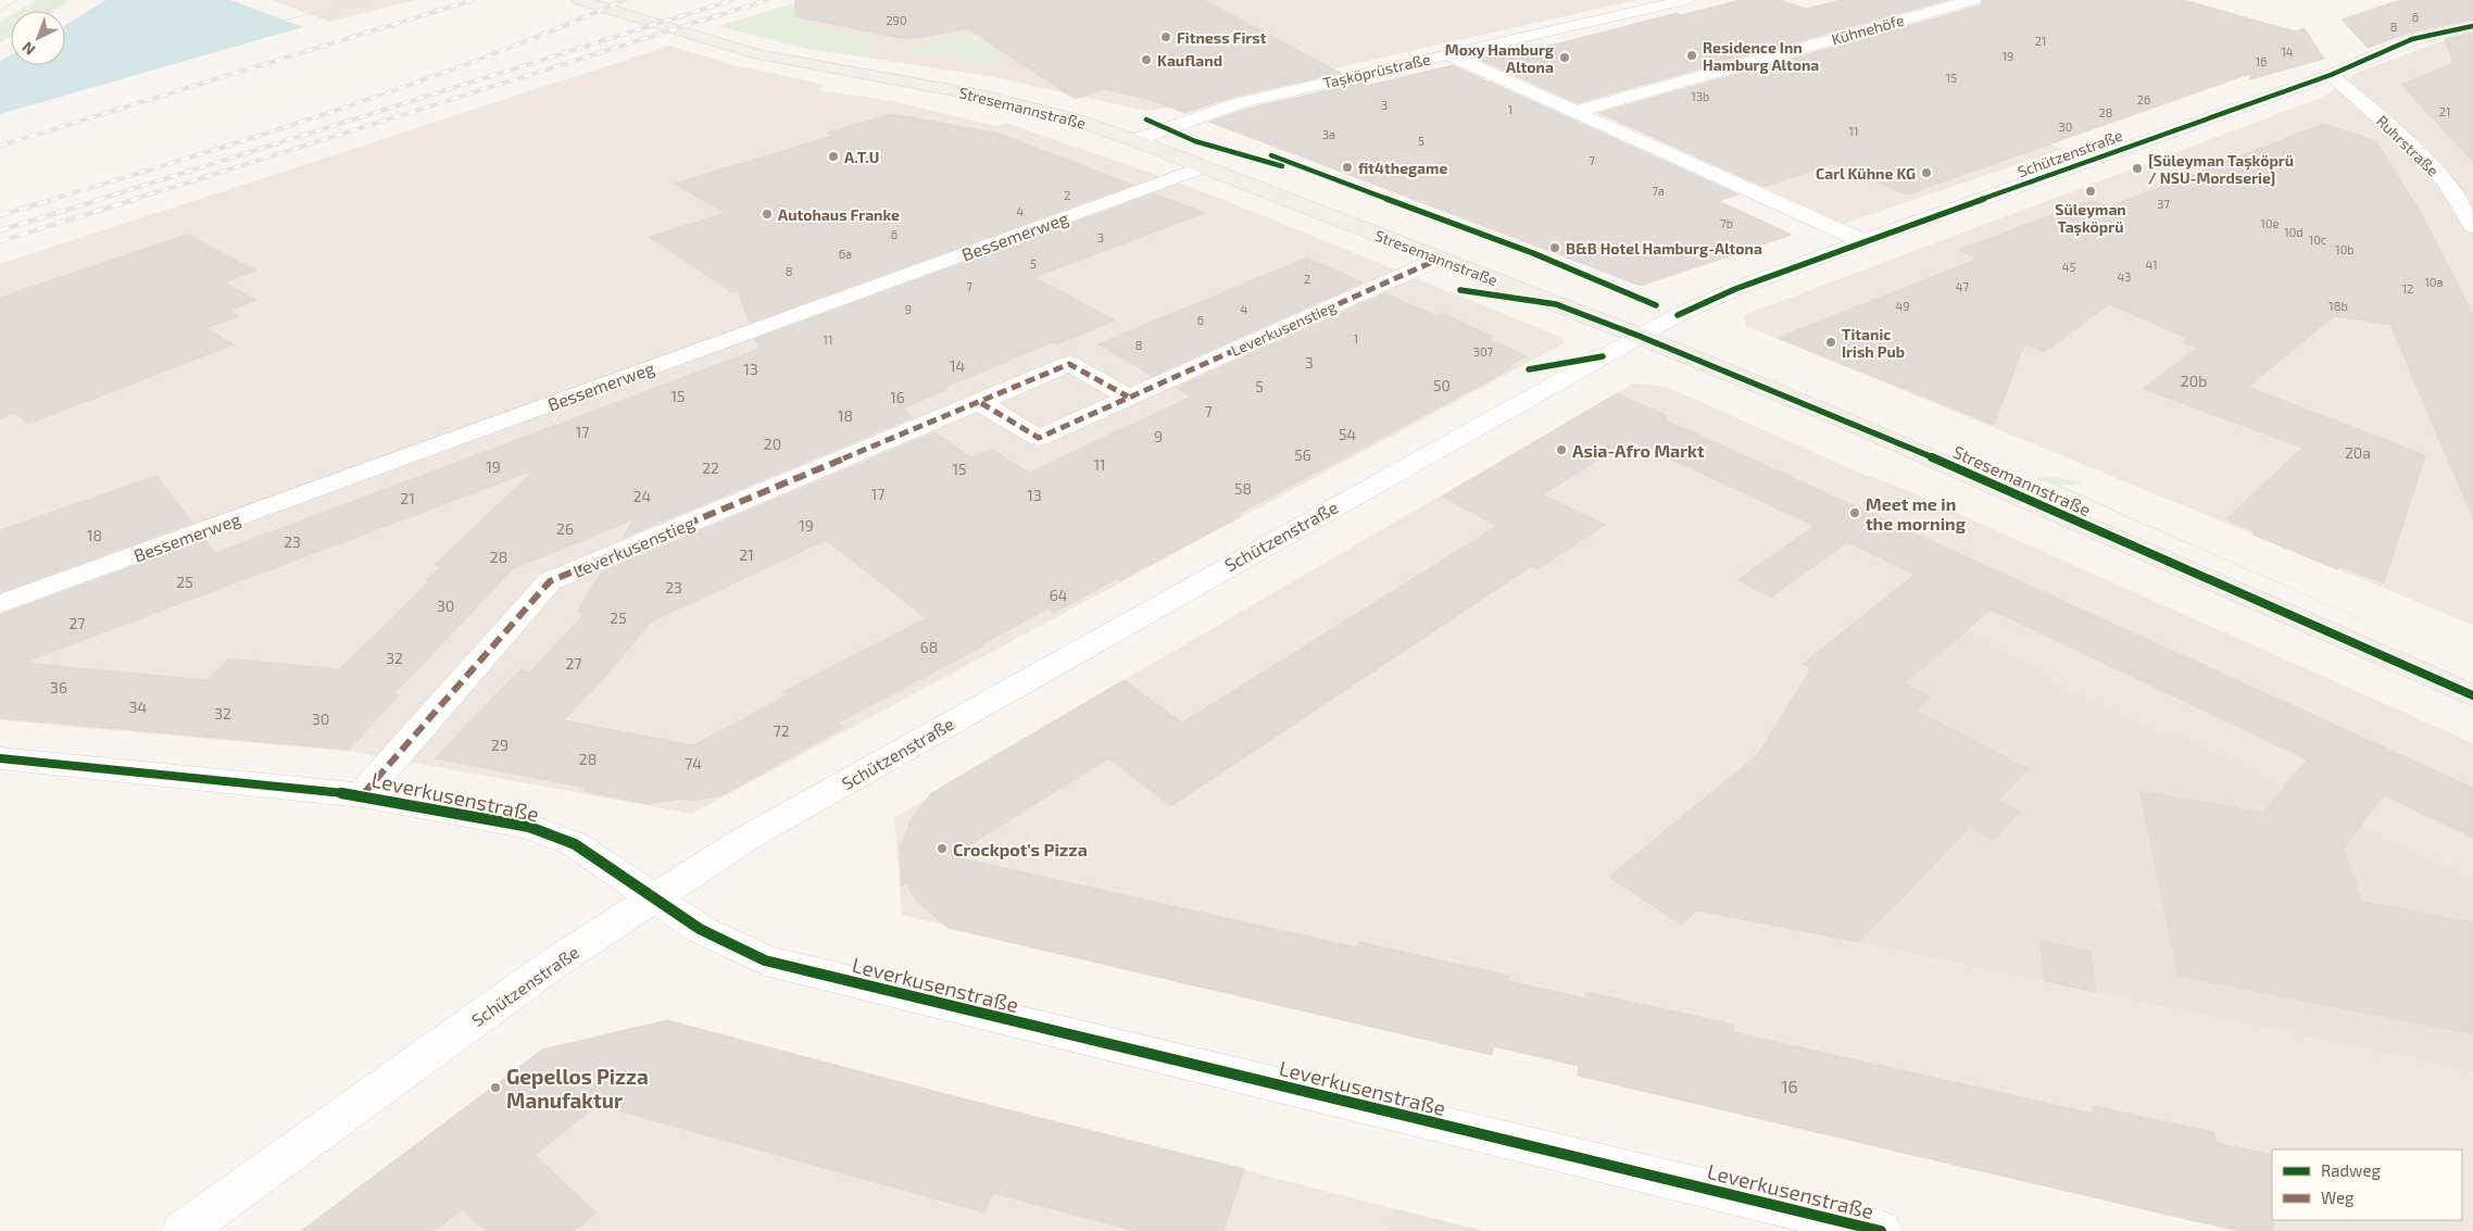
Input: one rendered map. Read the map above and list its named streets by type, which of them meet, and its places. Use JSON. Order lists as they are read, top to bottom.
{
  "streets": {
    "main road": ["Stresemannstraße"],
    "street": [
      "Kühnehöfe",
      "Taşköprüstraße",
      "Ruhrstraße",
      "Schützenstraße",
      "Bessemerweg",
      "Leverkusenstieg",
      "Leverkusenstraße"
    ]
  },
  "crossings": [
    ["Taşköprüstraße", "Stresemannstraße"],
    ["Stresemannstraße", "Schützenstraße"],
    ["Stresemannstraße", "Bessemerweg"],
    ["Stresemannstraße", "Leverkusenstieg"],
    ["Ruhrstraße", "Schützenstraße"],
    ["Schützenstraße", "Leverkusenstraße"],
    ["Leverkusenstieg", "Leverkusenstraße"]
  ],
  "places": [
    "Fitness First",
    "Residence Inn Hamburg Altona",
    "Moxy Hamburg Altona",
    "Kaufland",
    "A.T.U",
    "fit4thegame",
    "[Süleyman Taşköprü / NSU-Mordserie]",
    "Carl Kühne KG",
    "Süleyman Taşköprü",
    "Autohaus Franke",
    "B&B Hotel Hamburg-Altona",
    "Titanic Irish Pub",
    "Asia-Afro Markt",
    "Meet me in the morning",
    "Crockpot's Pizza",
    "Gepellos Pizza Manufaktur"
  ],
  "house_numbers": [
    "6",
    "290",
    "8",
    "21",
    "14",
    "19",
    "16",
    "15",
    "13b",
    "26",
    "3",
    "1",
    "21",
    "28",
    "30",
    "11",
    "3a",
    "5",
    "7",
    "7a",
    "2",
    "37",
    "4",
    "7b",
    "10e",
    "10d",
    "6",
    "3",
    "10c",
    "10b",
    "6a",
    "5",
    "41",
    "45",
    "8",
    "43",
    "2",
    "10a",
    "7",
    "47",
    "12",
    "49",
    "18b",
    "9",
    "4",
    "6",
    "1",
    "11",
    "8",
    "307",
    "3",
    "14",
    "13",
    "20b",
    "50",
    "5",
    "15",
    "16",
    "7",
    "18",
    "17",
    "54",
    "9",
    "20",
    "20a",
    "56",
    "11",
    "19",
    "22",
    "15",
    "58",
    "17",
    "13",
    "24",
    "21",
    "19",
    "26",
    "18",
    "23",
    "21",
    "28",
    "25",
    "23",
    "64",
    "30",
    "25",
    "27",
    "68",
    "32",
    "27",
    "36",
    "34",
    "32",
    "30",
    "72",
    "29",
    "28",
    "74",
    "16"
  ],
  "legend": ["Radweg", "Weg"],
  "north": "bottom left"
}
